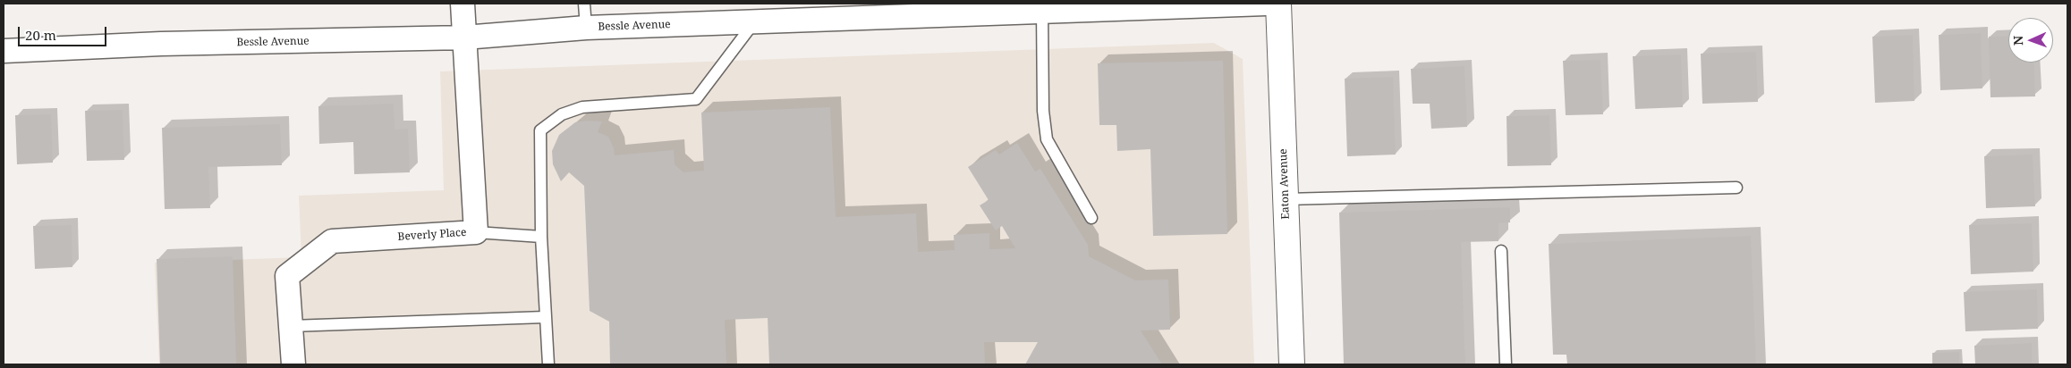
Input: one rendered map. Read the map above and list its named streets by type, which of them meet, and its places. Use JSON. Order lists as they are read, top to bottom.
{
  "streets": {
    "street": ["Bessle Avenue", "Eaton Avenue", "Beverly Place"]
  },
  "crossings": [
    ["Bessle Avenue", "Beverly Place"]
  ],
  "scale_bar": "20 m",
  "north": "left"
}
